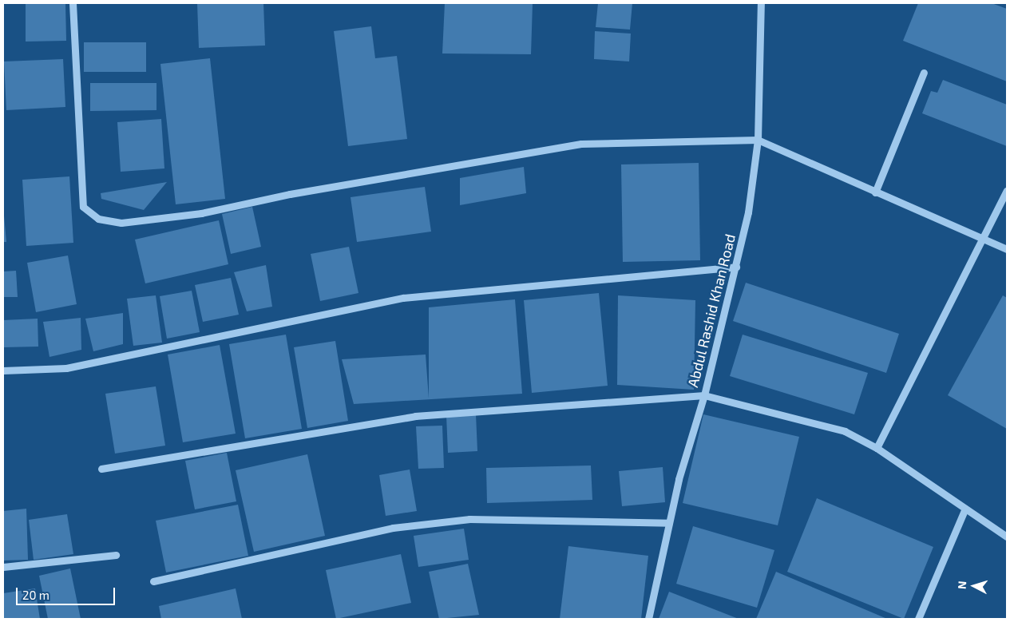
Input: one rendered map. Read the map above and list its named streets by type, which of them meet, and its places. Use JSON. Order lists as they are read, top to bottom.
{
  "streets": {
    "street": ["Abdul Rashid Khan Road"]
  },
  "scale_bar": "20 m",
  "north": "left"
}
